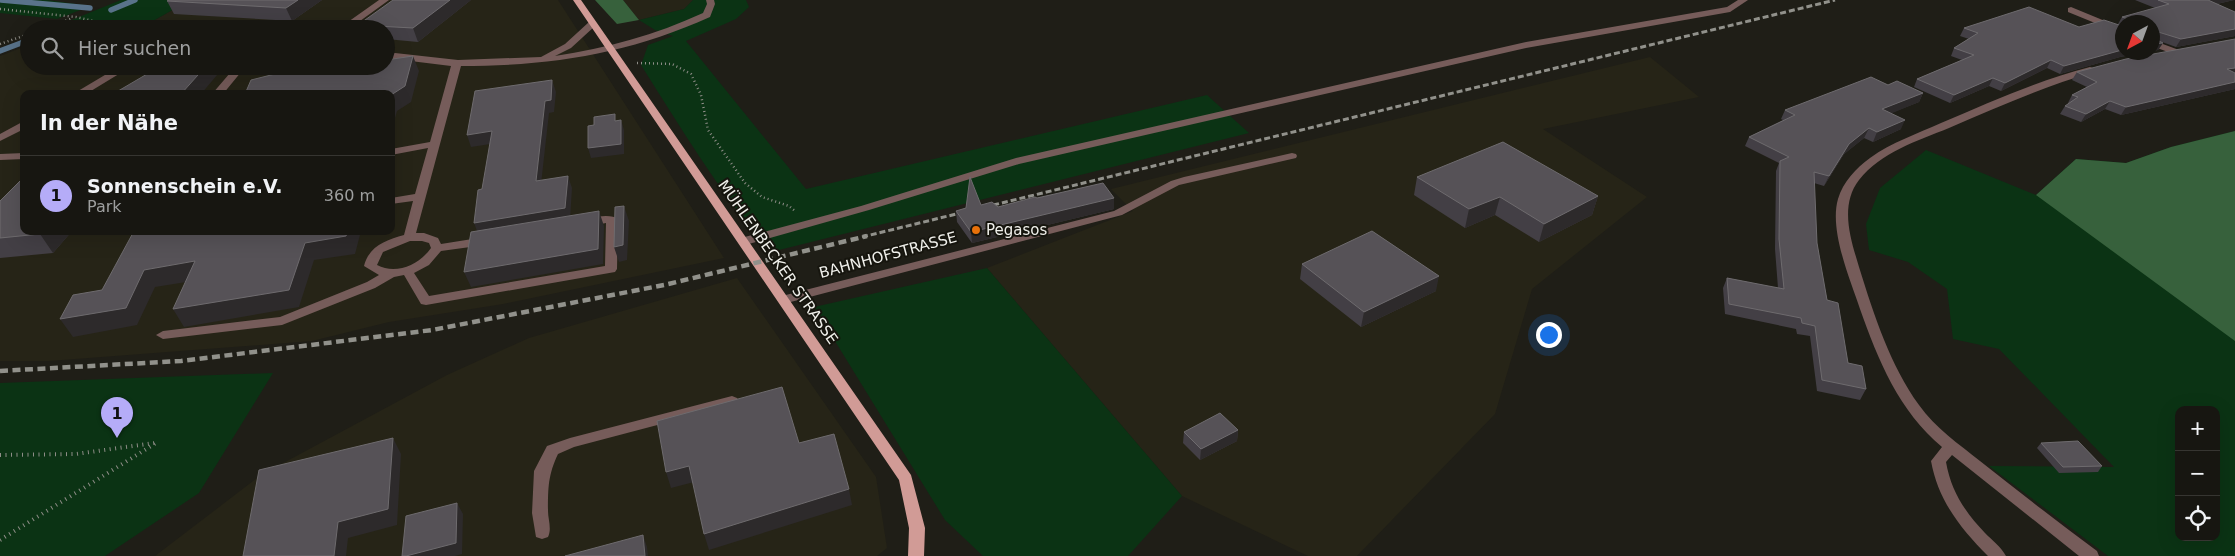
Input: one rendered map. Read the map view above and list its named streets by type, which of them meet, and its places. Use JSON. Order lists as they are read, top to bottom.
{
  "streets": {
    "main road": ["MÜHLENBECKER STRASSE"],
    "street": ["BAHNHOFSTRASSE"]
  },
  "crossings": [
    ["BAHNHOFSTRASSE", "MÜHLENBECKER STRASSE"]
  ],
  "places": ["Pegasos"],
  "north": "bottom left",
  "page": {
    "search": "Hier suchen",
    "heading": "In der Nähe",
    "list": [
      {
        "mark": "1",
        "name": "Sonnenschein e.V.",
        "note": "Park",
        "value": "360 m"
      }
    ],
    "pins": "1",
    "map_buttons": ["+", "−"]
  }
}
